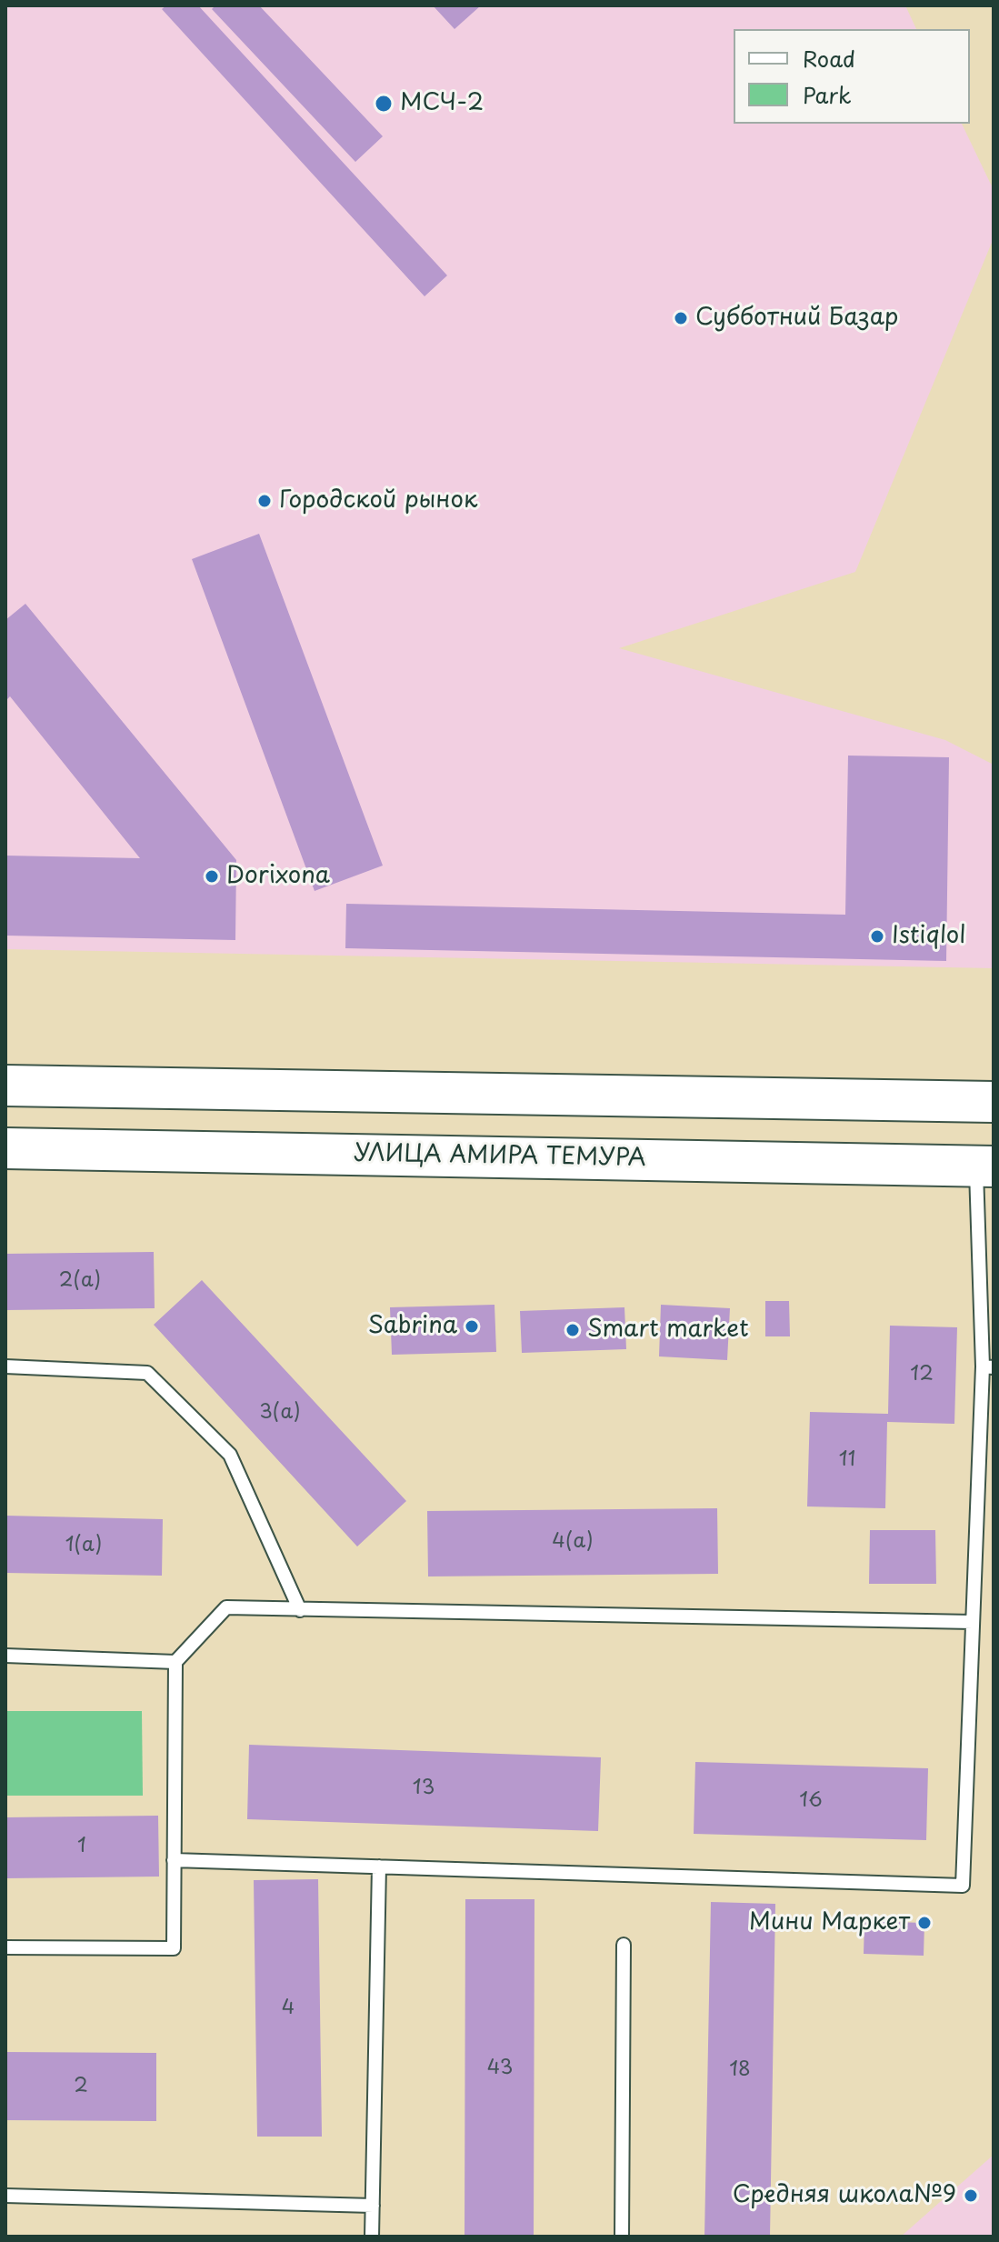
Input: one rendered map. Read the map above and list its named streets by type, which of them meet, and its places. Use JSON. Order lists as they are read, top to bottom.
{
  "streets": {
    "main road": ["УЛИЦА АМИРА ТЕМУРА"]
  },
  "places": [
    "МСЧ-2",
    "Субботний Базар",
    "Городской рынок",
    "Dorixona",
    "Istiqlol",
    "Sabrina",
    "Smart market",
    "Мини Маркет",
    "Средняя школа№9"
  ],
  "house_numbers": [
    "2(а)",
    "12",
    "3(а)",
    "11",
    "4(а)",
    "1(а)",
    "13",
    "16",
    "1",
    "4",
    "43",
    "18",
    "2"
  ],
  "legend": ["Road", "Park"]
}
